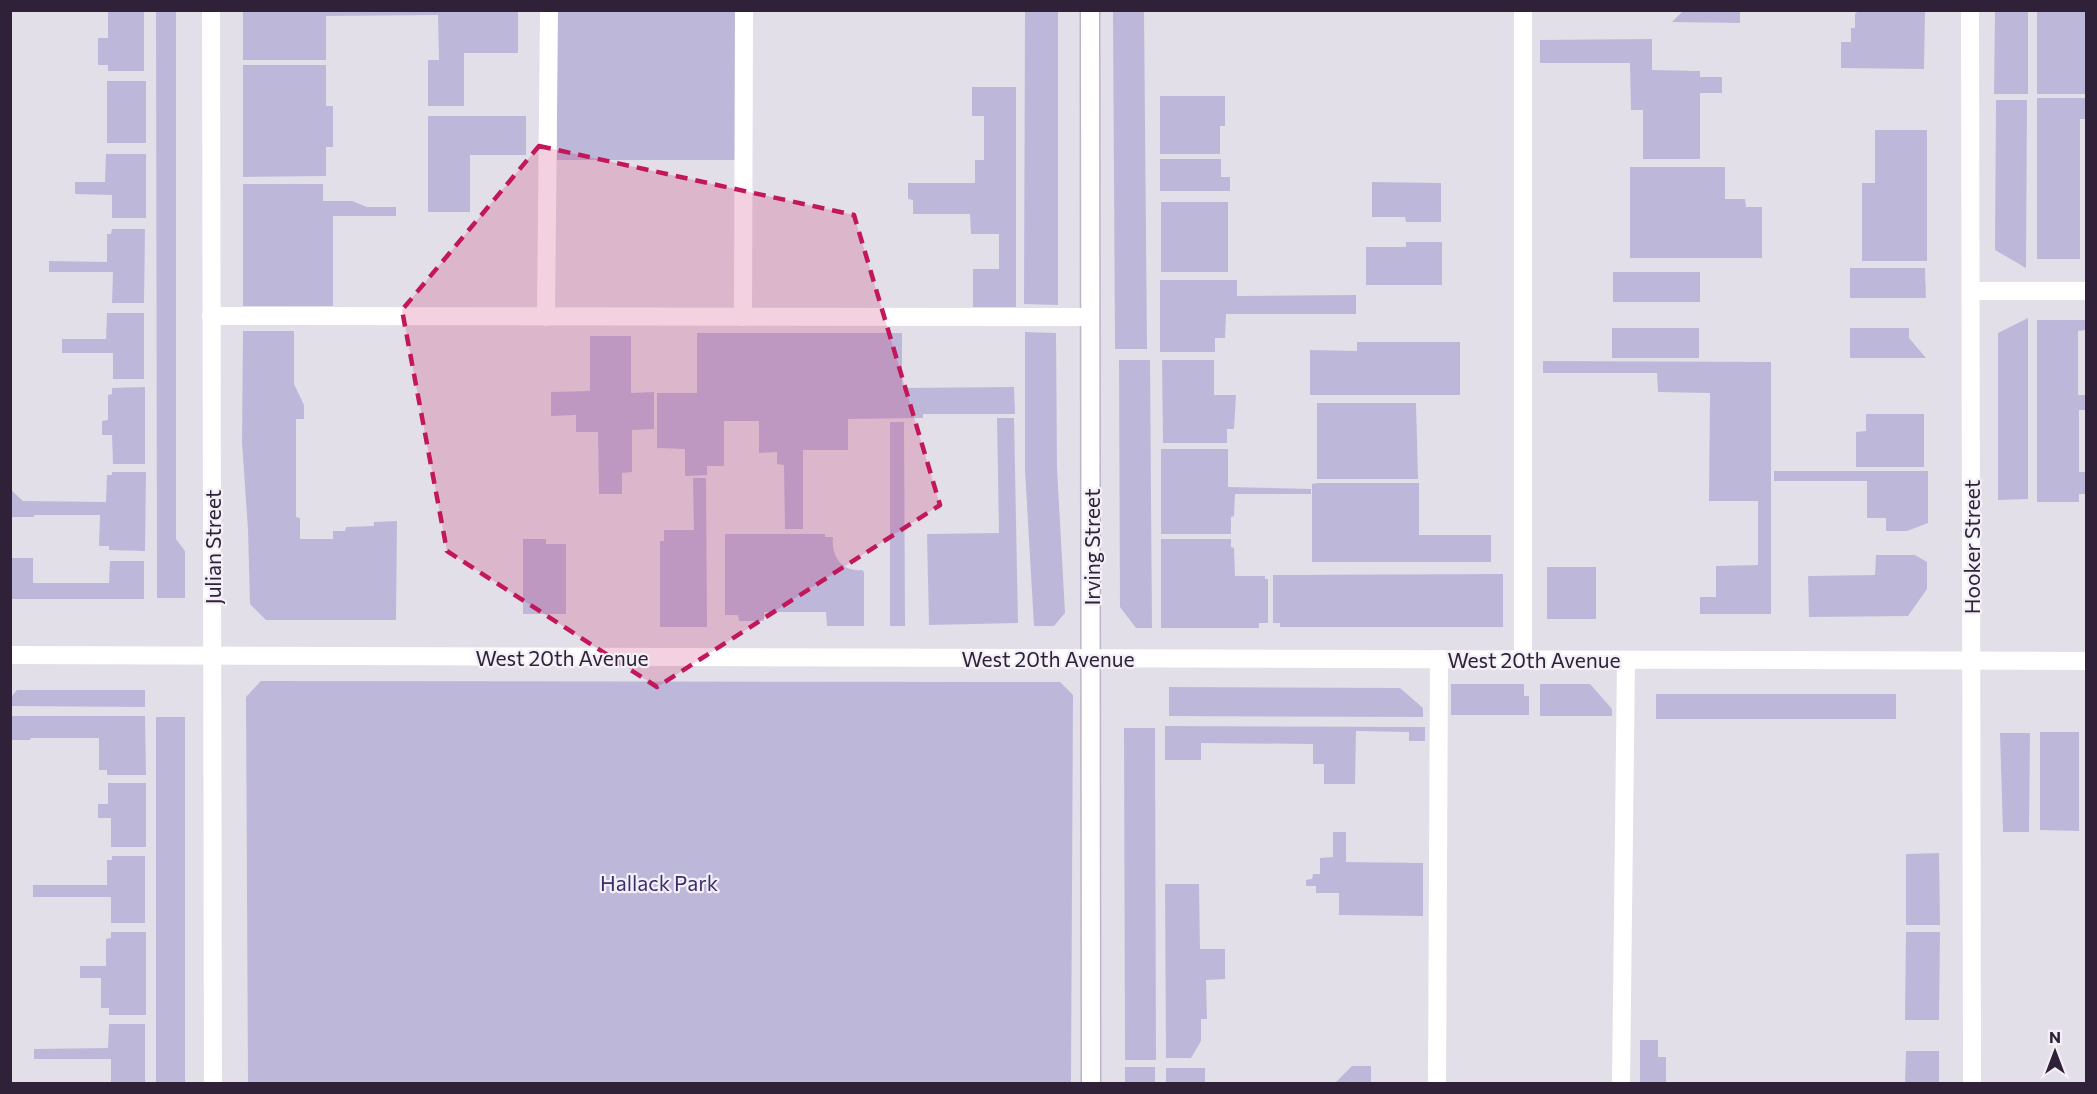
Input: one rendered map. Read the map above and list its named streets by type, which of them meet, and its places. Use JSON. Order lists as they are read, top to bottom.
{
  "streets": {
    "street": [
      "Julian Street",
      "Irving Street",
      "Hooker Street",
      "West 20th Avenue"
    ]
  },
  "crossings": [
    ["Julian Street", "West 20th Avenue"],
    ["Irving Street", "West 20th Avenue"],
    ["Hooker Street", "West 20th Avenue"]
  ],
  "parks": ["Hallack Park"],
  "north": "top"
}
